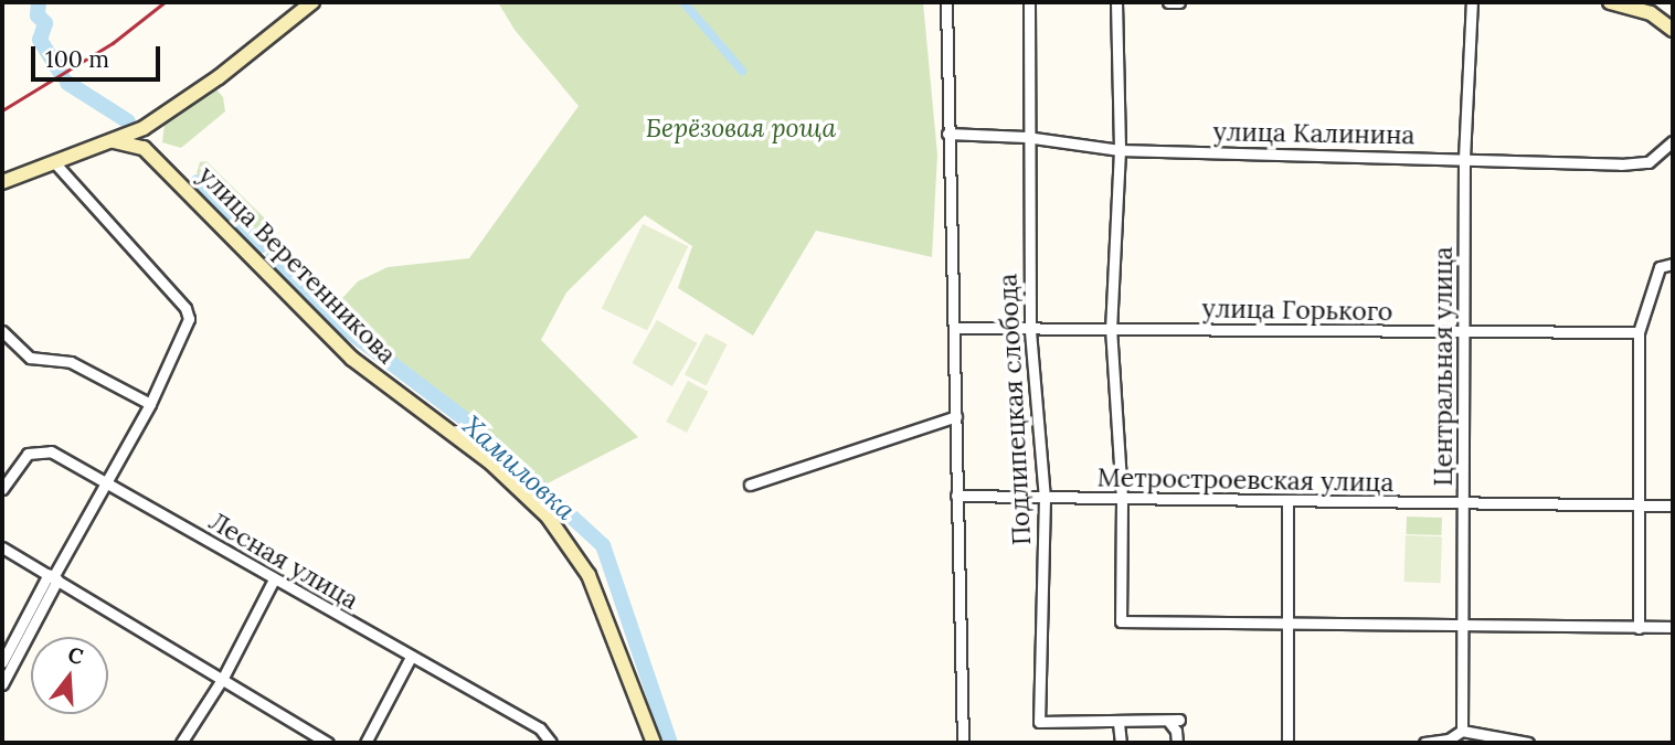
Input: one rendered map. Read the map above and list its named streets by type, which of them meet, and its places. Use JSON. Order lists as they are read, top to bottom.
{
  "streets": {
    "main road": ["улица Веретенникова"],
    "street": [
      "улица Калинина",
      "улица Горького",
      "Центральная улица",
      "Подлипецкая слобода",
      "Метростроевская улица",
      "Лесная улица"
    ]
  },
  "crossings": [
    ["улица Калинина", "Центральная улица"],
    ["улица Калинина", "Подлипецкая слобода"],
    ["улица Горького", "Центральная улица"],
    ["улица Горького", "Подлипецкая слобода"],
    ["Центральная улица", "Метростроевская улица"],
    ["Подлипецкая слобода", "Метростроевская улица"]
  ],
  "water": ["Хамиловка"],
  "parks": ["Берёзовая роща"],
  "scale_bar": "100 m",
  "north": "top"
}
